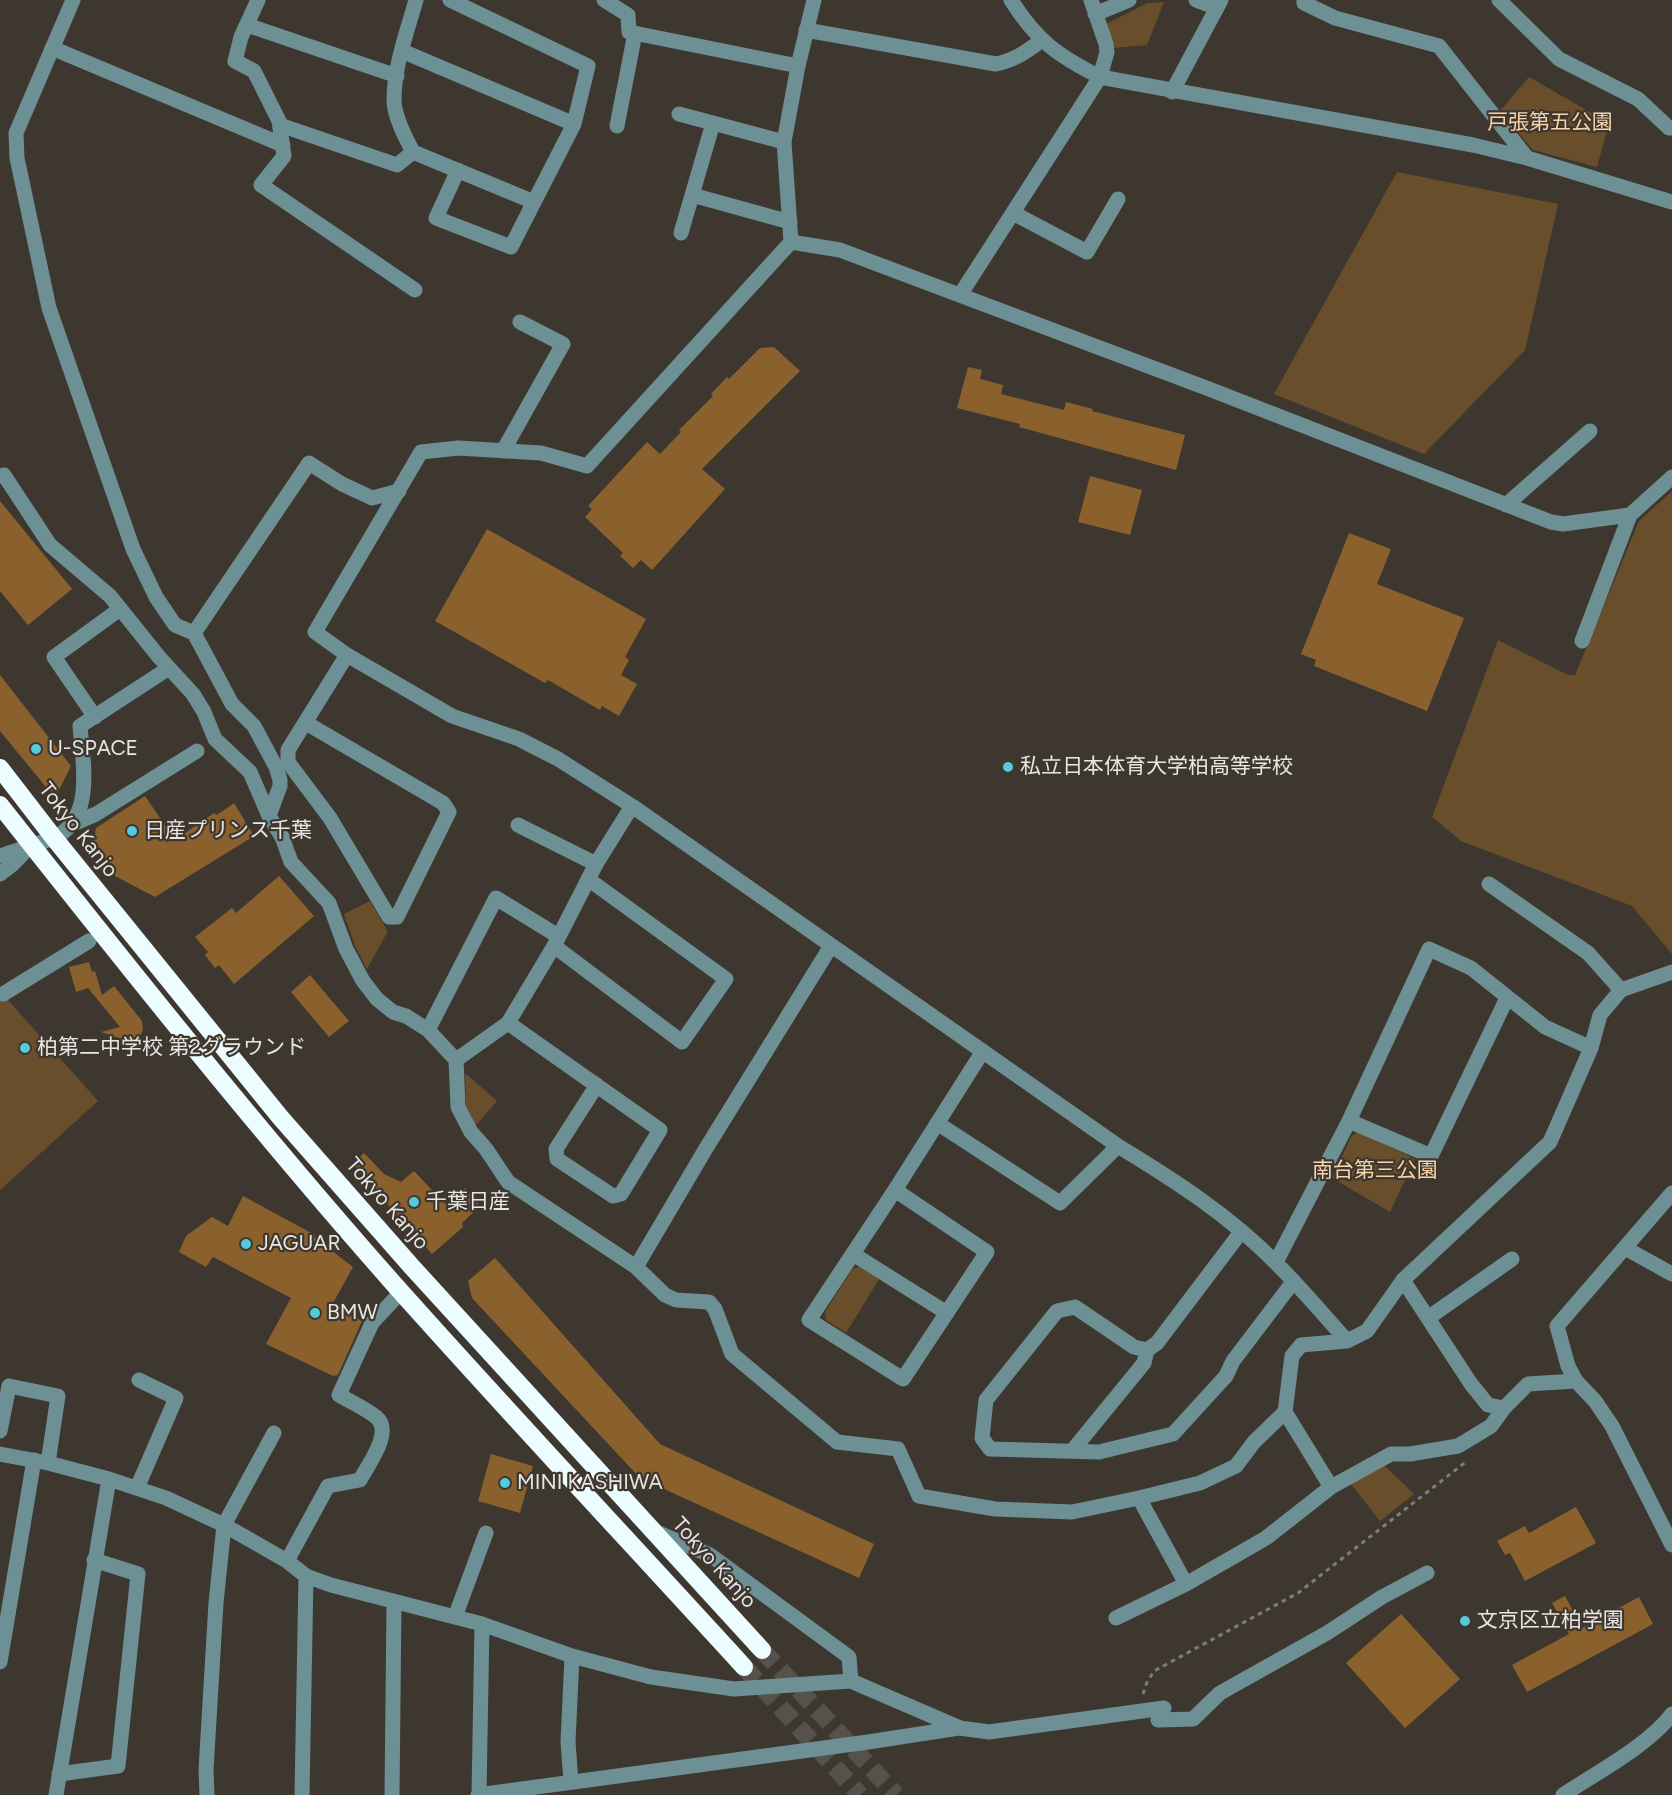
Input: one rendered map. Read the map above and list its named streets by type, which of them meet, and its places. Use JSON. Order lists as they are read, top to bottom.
{
  "streets": {
    "highway": ["Tokyo Kanjo"]
  },
  "parks": ["戸張第五公園", "南台第三公園"],
  "places": [
    "U-SPACE",
    "私立日本体育大学柏高等学校",
    "日産プリンス千葉",
    "柏第二中学校 第2グラウンド",
    "千葉日産",
    "JAGUAR",
    "BMW",
    "MINI KASHIWA",
    "文京区立柏学園"
  ]
}
